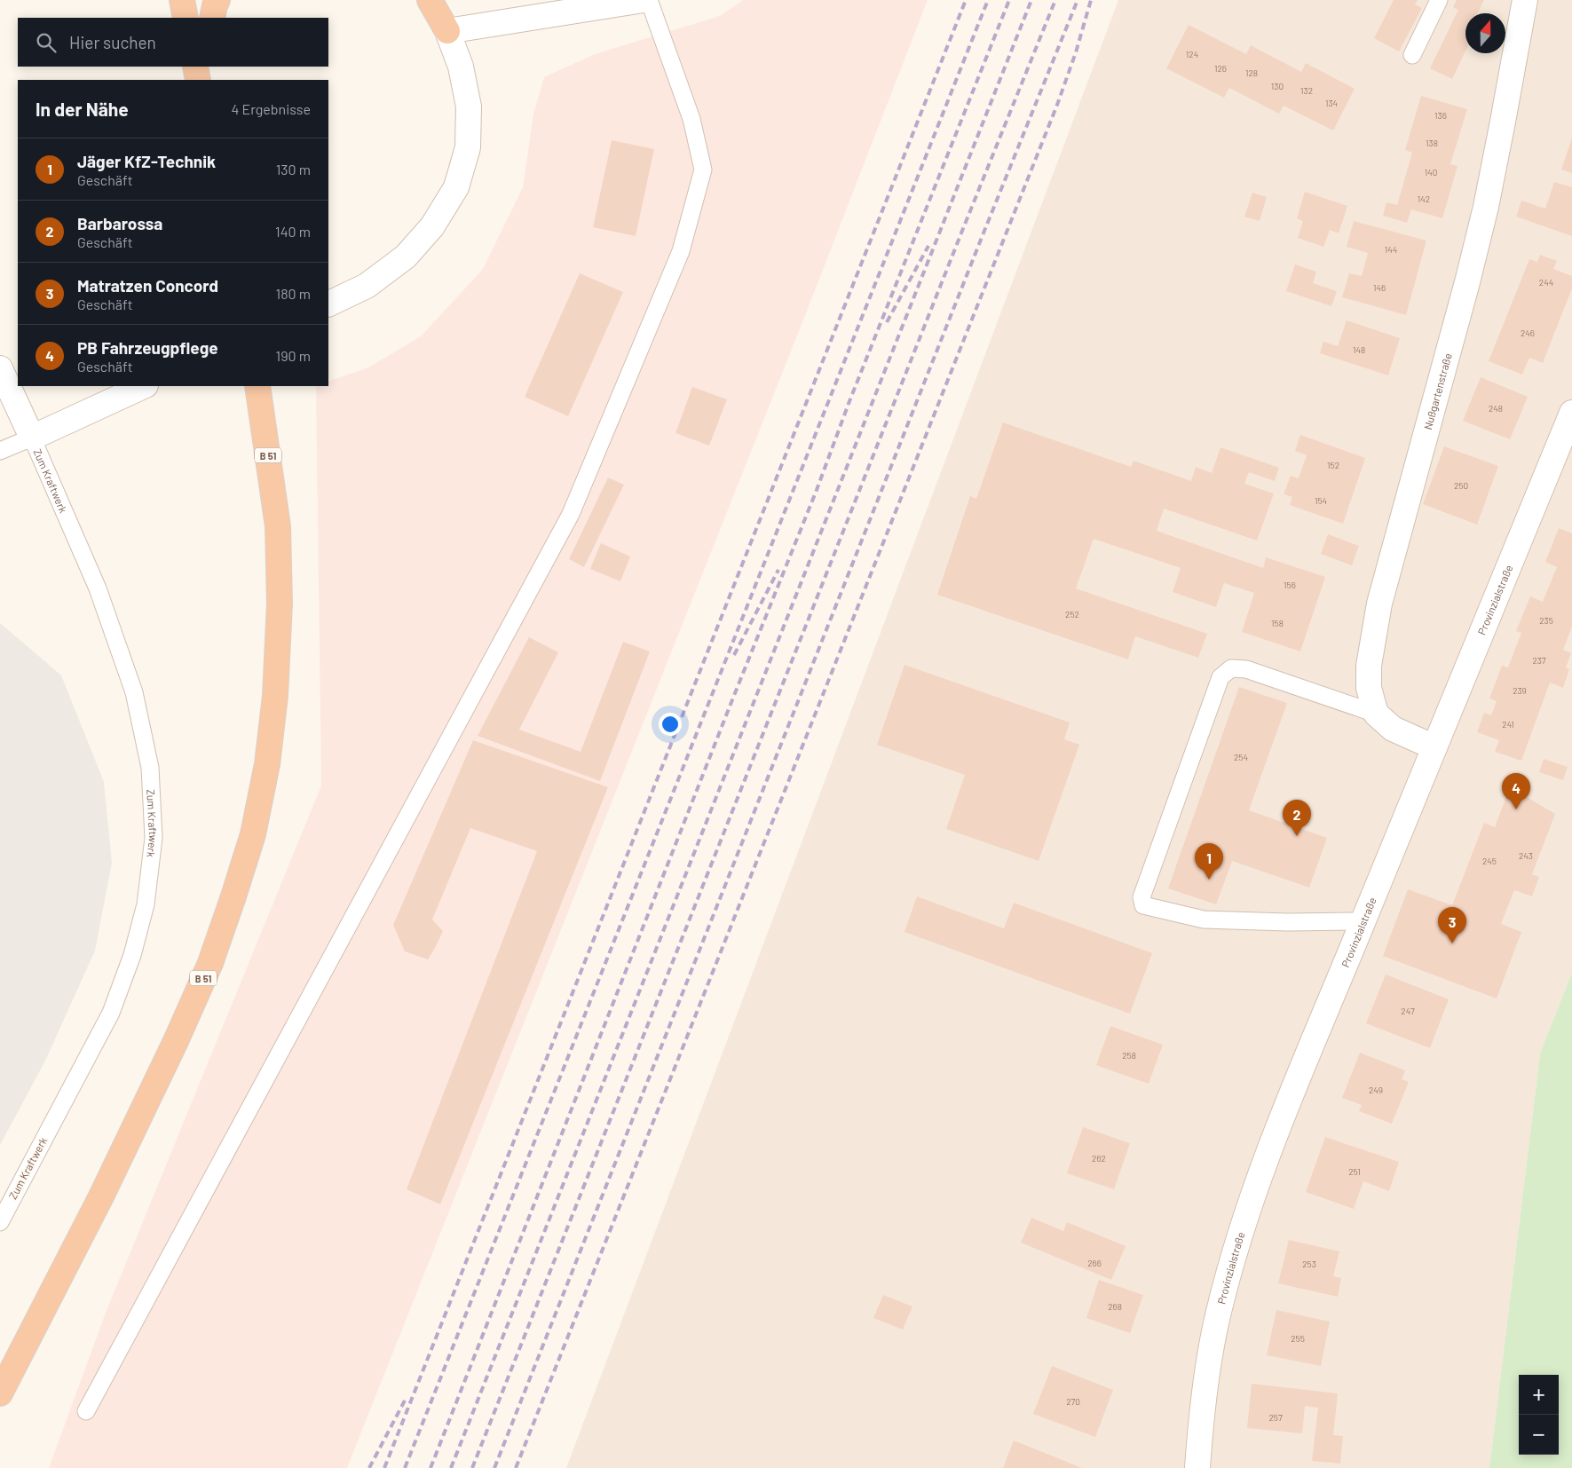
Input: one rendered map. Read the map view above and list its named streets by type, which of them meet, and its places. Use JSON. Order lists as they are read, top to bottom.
{
  "streets": {
    "highway": ["B 51"],
    "street": ["Nußgartenstraße", "Provinzialstraße"],
    "lane": ["Zum Kraftwerk"]
  },
  "house_numbers": [
    "124",
    "126",
    "128",
    "130",
    "132",
    "134",
    "136",
    "138",
    "140",
    "142",
    "144",
    "244",
    "146",
    "246",
    "148",
    "248",
    "152",
    "250",
    "154",
    "156",
    "252",
    "235",
    "158",
    "237",
    "239",
    "241",
    "254",
    "243",
    "245",
    "247",
    "258",
    "249",
    "262",
    "251",
    "266",
    "253",
    "268",
    "255",
    "270",
    "257"
  ],
  "north": "top",
  "page": {
    "search": "Hier suchen",
    "heading": ["In der Nähe", "4 Ergebnisse"],
    "list": [
      {
        "mark": "1",
        "name": "Jäger KfZ-Technik",
        "note": "Geschäft",
        "value": "130 m"
      },
      {
        "mark": "2",
        "name": "Barbarossa",
        "note": "Geschäft",
        "value": "140 m"
      },
      {
        "mark": "3",
        "name": "Matratzen Concord",
        "note": "Geschäft",
        "value": "180 m"
      },
      {
        "mark": "4",
        "name": "PB Fahrzeugpflege",
        "note": "Geschäft",
        "value": "190 m"
      }
    ],
    "pins": [
      "4",
      "2",
      "1",
      "3"
    ],
    "map_buttons": ["+", "−"]
  }
}
